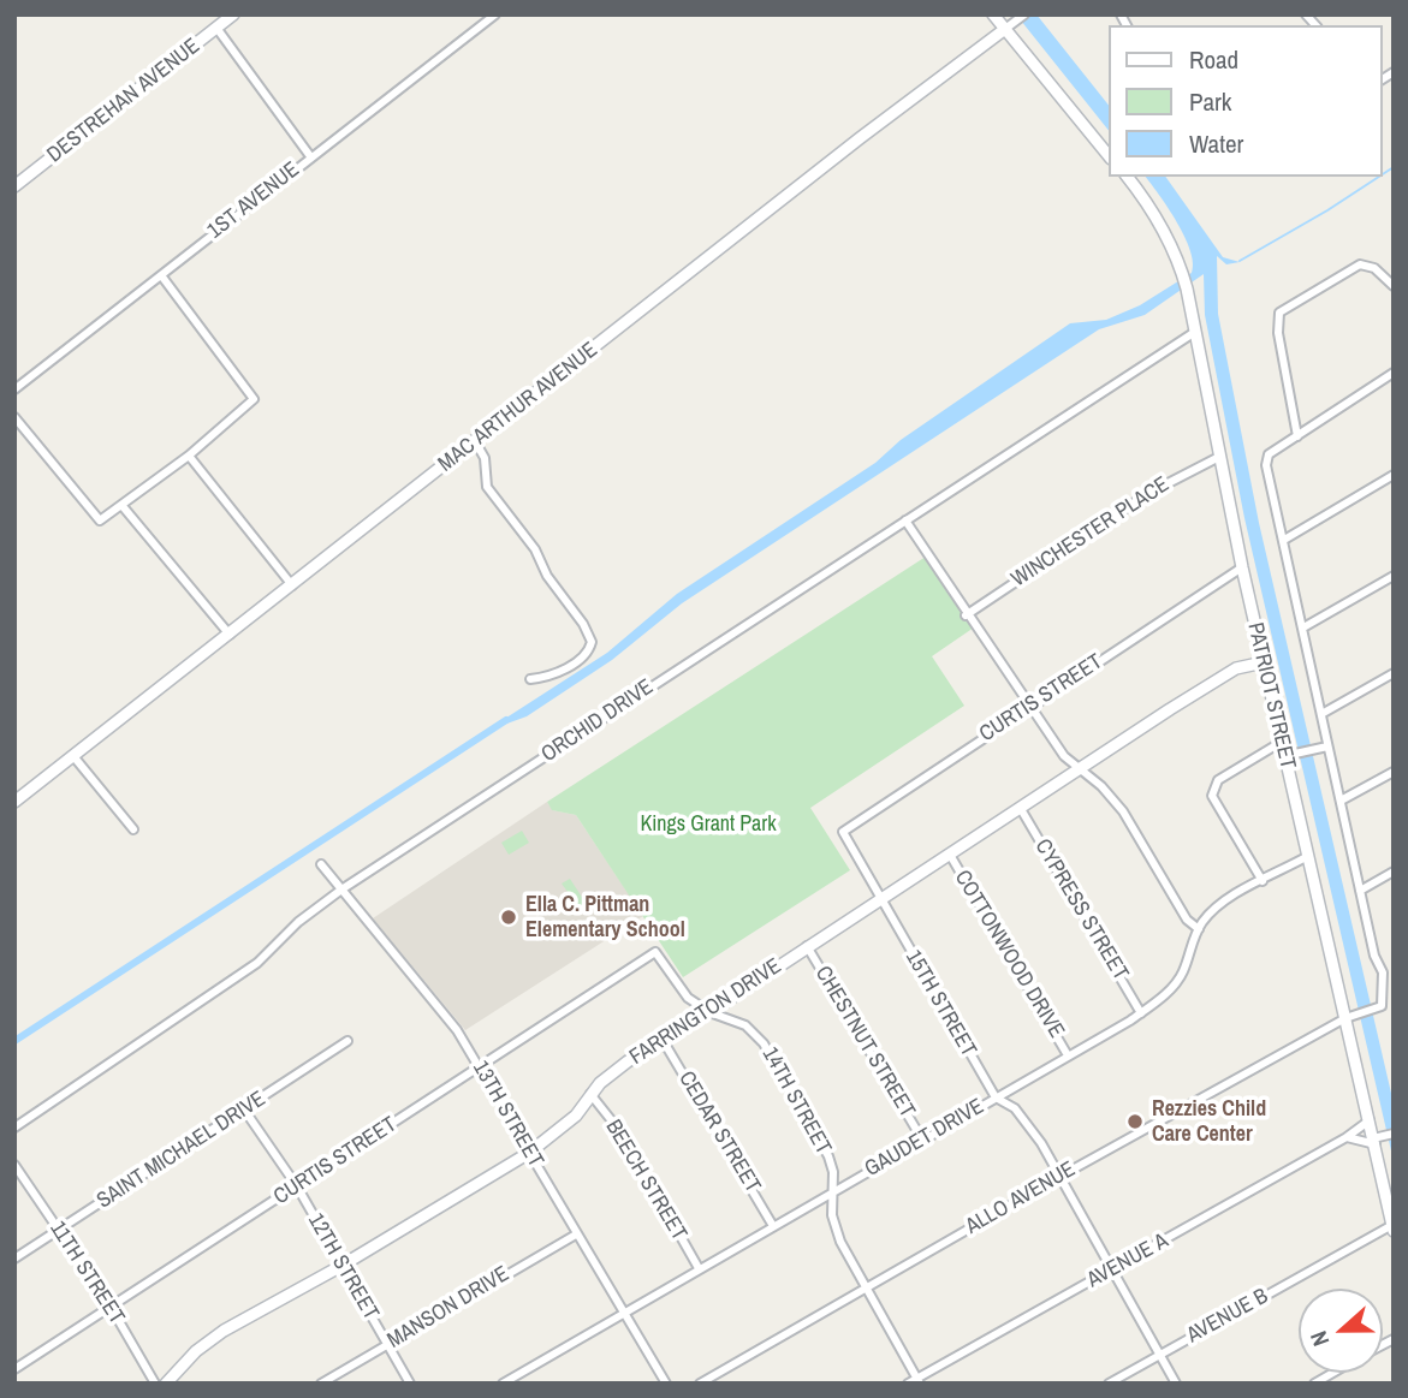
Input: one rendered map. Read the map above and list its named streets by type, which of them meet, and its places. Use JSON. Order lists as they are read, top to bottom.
{
  "streets": {
    "street": [
      "DESTREHAN AVENUE",
      "1ST AVENUE",
      "MAC ARTHUR AVENUE",
      "WINCHESTER PLACE",
      "PATRIOT STREET",
      "CURTIS STREET",
      "ORCHID DRIVE",
      "CYPRESS STREET",
      "COTTONWOOD DRIVE",
      "15TH STREET",
      "FARRINGTON DRIVE",
      "CHESTNUT STREET",
      "14TH STREET",
      "13TH STREET",
      "CEDAR STREET",
      "GAUDET DRIVE",
      "SAINT MICHAEL DRIVE",
      "BEECH STREET",
      "ALLO AVENUE",
      "AVENUE A",
      "12TH STREET",
      "11TH STREET",
      "MANSON DRIVE",
      "AVENUE B"
    ]
  },
  "crossings": [
    ["WINCHESTER PLACE", "PATRIOT STREET"],
    ["PATRIOT STREET", "CURTIS STREET"],
    ["PATRIOT STREET", "ORCHID DRIVE"],
    ["PATRIOT STREET", "FARRINGTON DRIVE"],
    ["PATRIOT STREET", "GAUDET DRIVE"],
    ["PATRIOT STREET", "ALLO AVENUE"],
    ["PATRIOT STREET", "AVENUE A"],
    ["PATRIOT STREET", "AVENUE B"],
    ["CURTIS STREET", "15TH STREET"],
    ["CURTIS STREET", "14TH STREET"],
    ["CURTIS STREET", "13TH STREET"],
    ["CURTIS STREET", "12TH STREET"],
    ["CURTIS STREET", "11TH STREET"],
    ["ORCHID DRIVE", "13TH STREET"],
    ["CYPRESS STREET", "FARRINGTON DRIVE"],
    ["CYPRESS STREET", "GAUDET DRIVE"],
    ["COTTONWOOD DRIVE", "FARRINGTON DRIVE"],
    ["COTTONWOOD DRIVE", "GAUDET DRIVE"],
    ["15TH STREET", "FARRINGTON DRIVE"],
    ["15TH STREET", "GAUDET DRIVE"],
    ["15TH STREET", "ALLO AVENUE"],
    ["15TH STREET", "AVENUE A"],
    ["15TH STREET", "AVENUE B"],
    ["FARRINGTON DRIVE", "CHESTNUT STREET"],
    ["FARRINGTON DRIVE", "14TH STREET"],
    ["FARRINGTON DRIVE", "13TH STREET"],
    ["FARRINGTON DRIVE", "CEDAR STREET"],
    ["FARRINGTON DRIVE", "BEECH STREET"],
    ["FARRINGTON DRIVE", "12TH STREET"],
    ["CHESTNUT STREET", "GAUDET DRIVE"],
    ["14TH STREET", "GAUDET DRIVE"],
    ["14TH STREET", "ALLO AVENUE"],
    ["14TH STREET", "AVENUE A"],
    ["13TH STREET", "GAUDET DRIVE"],
    ["13TH STREET", "MANSON DRIVE"],
    ["CEDAR STREET", "GAUDET DRIVE"],
    ["GAUDET DRIVE", "BEECH STREET"],
    ["SAINT MICHAEL DRIVE", "12TH STREET"],
    ["SAINT MICHAEL DRIVE", "11TH STREET"],
    ["12TH STREET", "MANSON DRIVE"]
  ],
  "parks": ["Kings Grant Park"],
  "places": ["Ella C. Pittman Elementary School", "Rezzies Child Care Center"],
  "legend": ["Road", "Park", "Water"],
  "north": "left"
}
